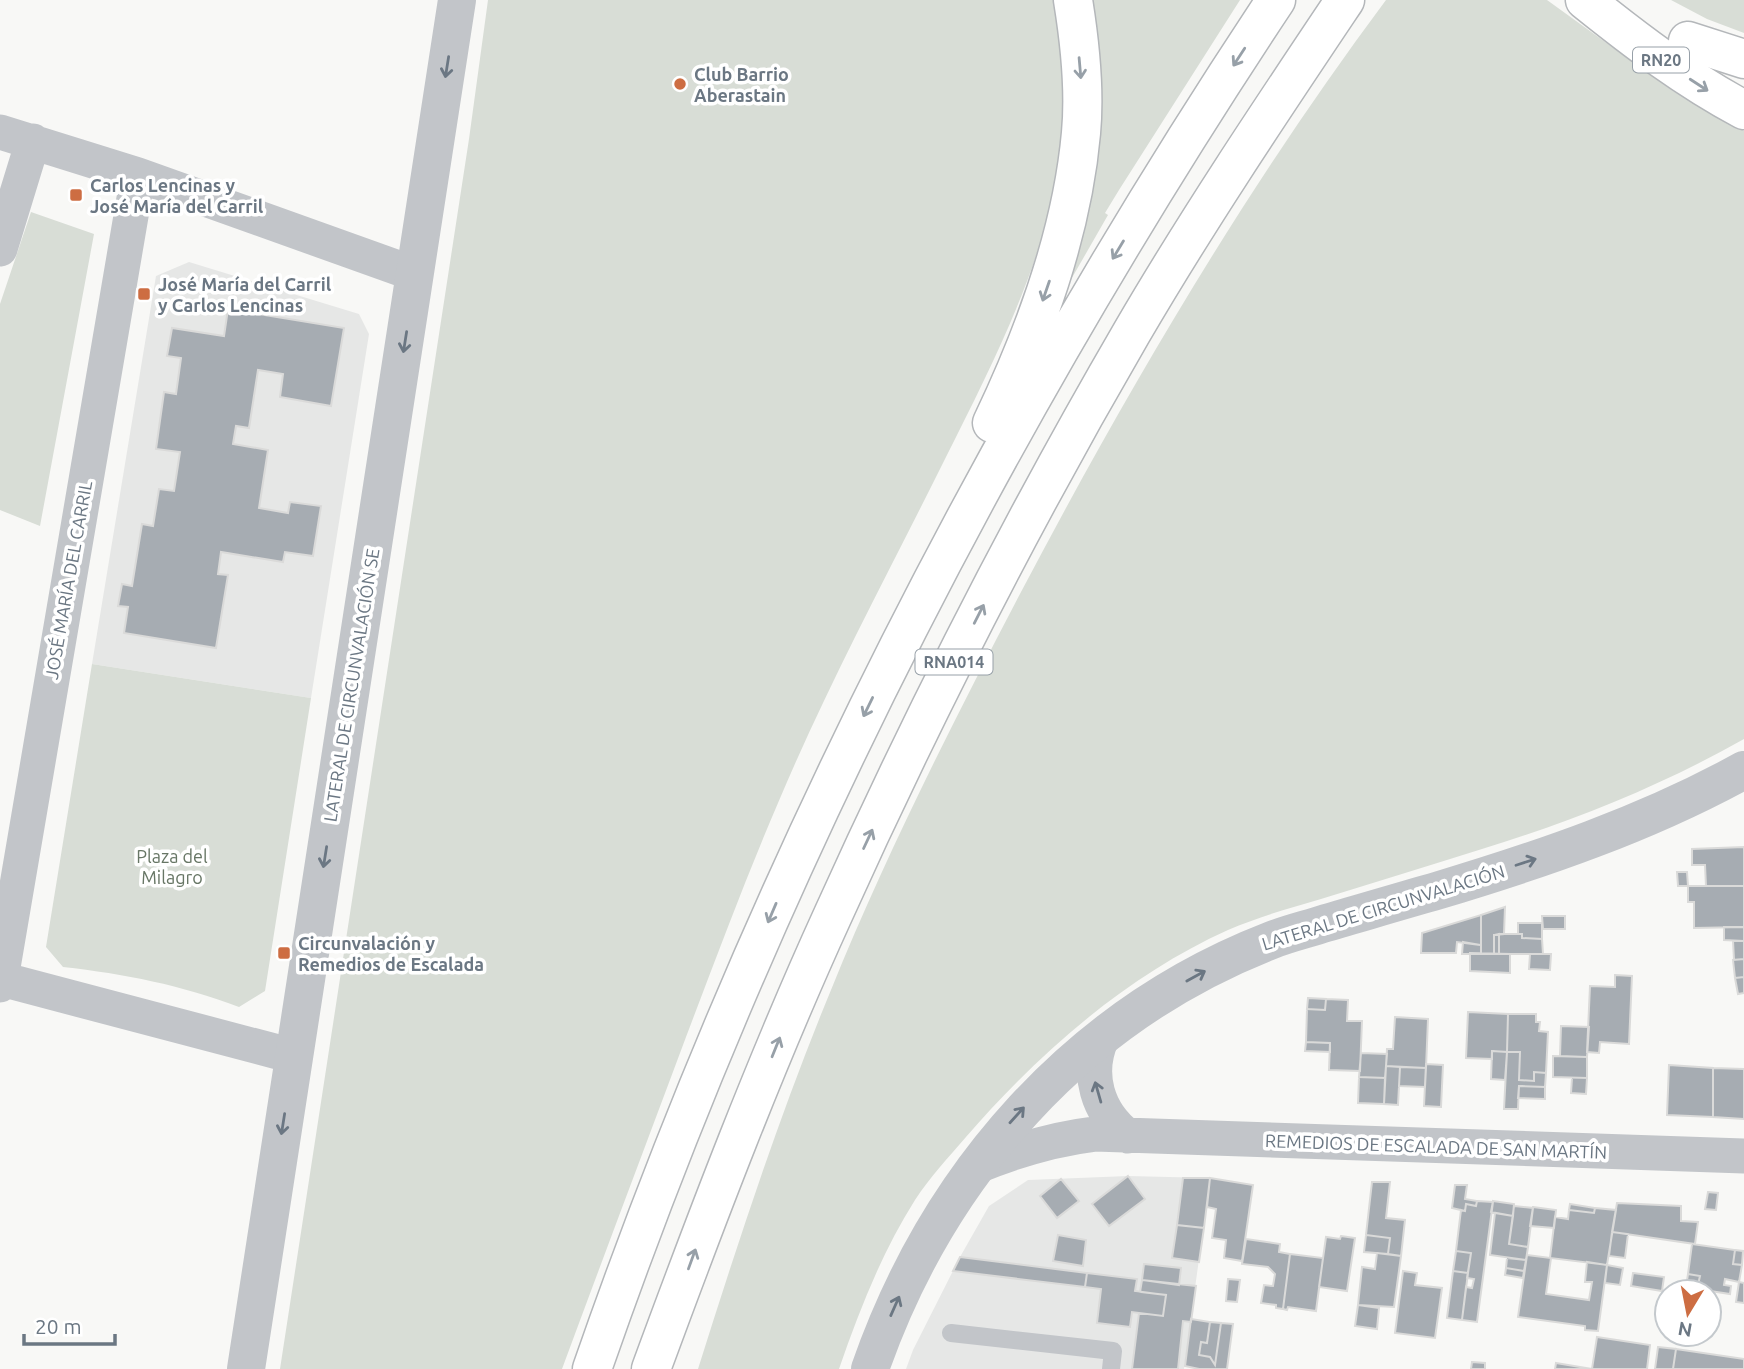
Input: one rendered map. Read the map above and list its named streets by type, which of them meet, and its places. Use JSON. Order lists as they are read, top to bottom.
{
  "streets": {
    "highway": ["RN20", "RNA014"],
    "street": [
      "JOSÉ MARÍA DEL CARRIL",
      "LATERAL DE CIRCUNVALACIÓN SE",
      "LATERAL DE CIRCUNVALACIÓN",
      "REMEDIOS DE ESCALADA DE SAN MARTÍN"
    ]
  },
  "crossings": [
    ["LATERAL DE CIRCUNVALACIÓN", "REMEDIOS DE ESCALADA DE SAN MARTÍN"]
  ],
  "one_way": ["LATERAL DE CIRCUNVALACIÓN SE", "LATERAL DE CIRCUNVALACIÓN"],
  "parks": ["Plaza del Milagro"],
  "places": {
    "other": ["Club Barrio Aberastain"],
    "transit": ["Carlos Lencinas y José María del Carril", "José María del Carril y Carlos Lencinas", "Circunvalación y Remedios de Escalada"]
  },
  "scale_bar": "20 m",
  "north": "bottom"
}
